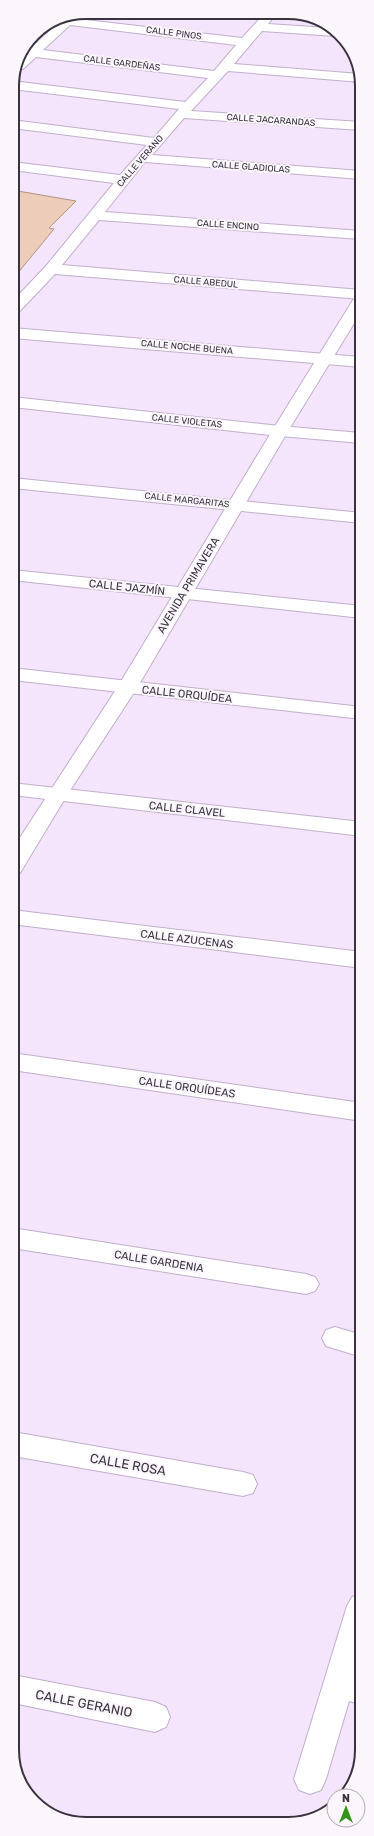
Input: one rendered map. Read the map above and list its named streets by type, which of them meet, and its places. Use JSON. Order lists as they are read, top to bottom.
{
  "streets": {
    "street": [
      "CALLE PINOS",
      "CALLE GARDEÑAS",
      "CALLE JACARANDAS",
      "CALLE VERANO",
      "CALLE GLADIOLAS",
      "CALLE ENCINO",
      "CALLE ABEDUL",
      "CALLE NOCHE BUENA",
      "CALLE VIOLETAS",
      "CALLE MARGARITAS",
      "AVENIDA PRIMAVERA",
      "CALLE JAZMÍN",
      "CALLE ORQUÍDEA",
      "CALLE CLAVEL",
      "CALLE AZUCENAS",
      "CALLE ORQUÍDEAS",
      "CALLE GARDENIA",
      "CALLE ROSA",
      "CALLE GERANIO"
    ]
  },
  "crossings": [
    ["CALLE PINOS", "CALLE VERANO"],
    ["CALLE GARDEÑAS", "CALLE VERANO"],
    ["CALLE JACARANDAS", "CALLE VERANO"],
    ["CALLE VERANO", "CALLE GLADIOLAS"],
    ["CALLE VERANO", "CALLE ENCINO"],
    ["CALLE VERANO", "CALLE ABEDUL"],
    ["CALLE NOCHE BUENA", "AVENIDA PRIMAVERA"],
    ["CALLE VIOLETAS", "AVENIDA PRIMAVERA"],
    ["CALLE MARGARITAS", "AVENIDA PRIMAVERA"],
    ["AVENIDA PRIMAVERA", "CALLE JAZMÍN"],
    ["AVENIDA PRIMAVERA", "CALLE ORQUÍDEA"],
    ["AVENIDA PRIMAVERA", "CALLE CLAVEL"]
  ],
  "north": "top"
}
